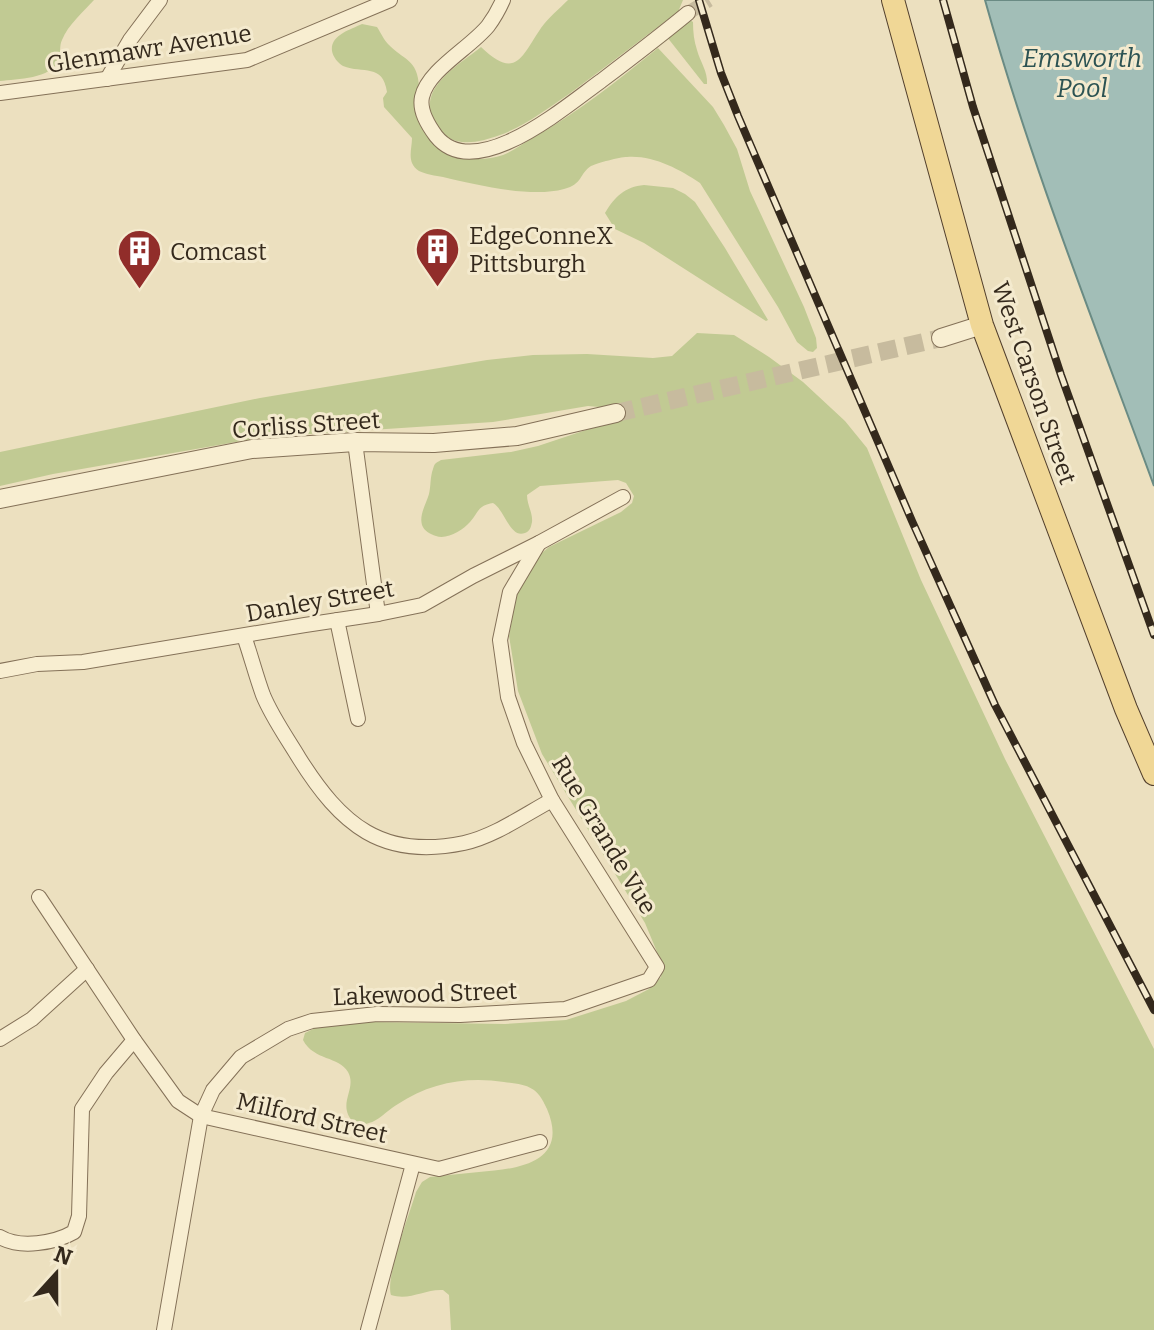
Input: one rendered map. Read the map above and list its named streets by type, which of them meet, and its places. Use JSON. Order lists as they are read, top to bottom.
{
  "streets": {
    "main road": ["West Carson Street"],
    "street": [
      "Glenmawr Avenue",
      "Corliss Street",
      "Danley Street",
      "Rue Grande Vue",
      "Lakewood Street",
      "Milford Street"
    ]
  },
  "crossings": [
    ["Danley Street", "Rue Grande Vue"],
    ["Rue Grande Vue", "Lakewood Street"],
    ["Lakewood Street", "Milford Street"]
  ],
  "water": ["Emsworth Pool"],
  "places": {
    "building": ["EdgeConneX Pittsburgh", "Comcast"]
  },
  "north": "top"
}
